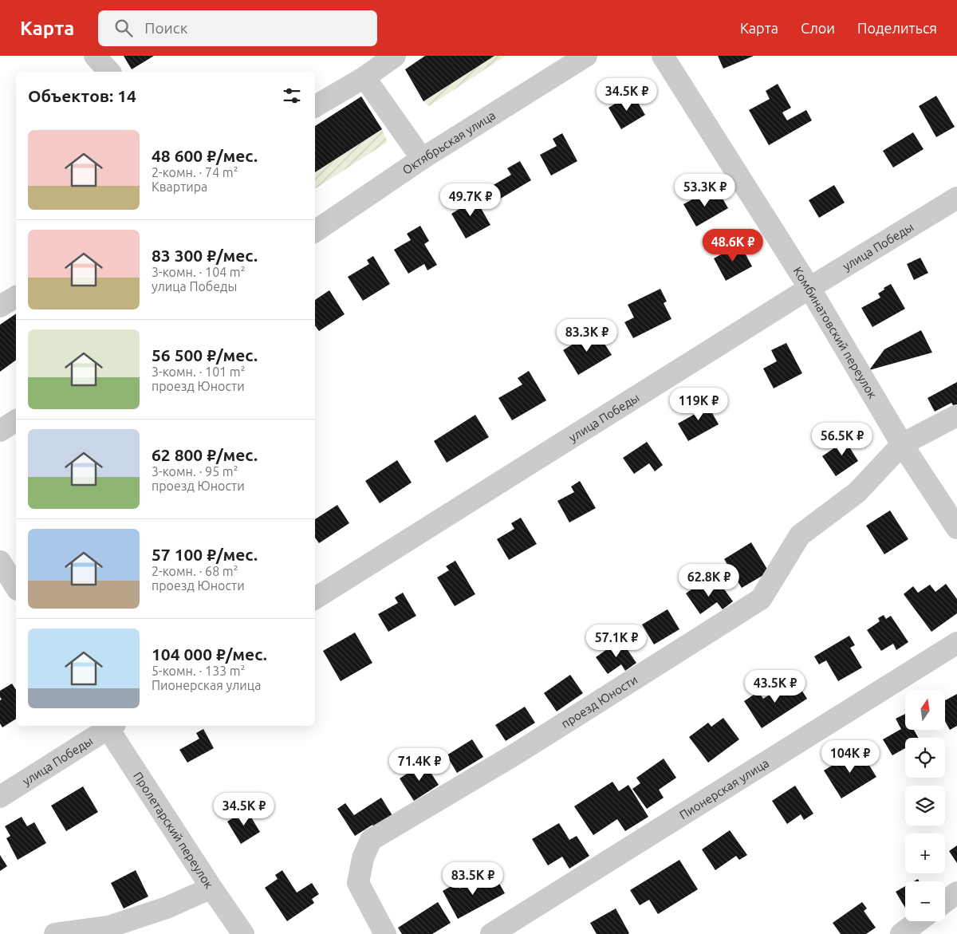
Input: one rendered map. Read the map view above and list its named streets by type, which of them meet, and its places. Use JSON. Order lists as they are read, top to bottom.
{
  "streets": {
    "street": [
      "Октябрьская улица",
      "улица Победы",
      "Комбинатовский переулок",
      "проезд Юности",
      "Пионерская улица",
      "Пролетарский переулок"
    ]
  },
  "crossings": [
    ["улица Победы", "Комбинатовский переулок"],
    ["Комбинатовский переулок", "проезд Юности"]
  ],
  "north": "top",
  "page": {
    "header": "Карта",
    "search": "Поиск",
    "nav": ["Карта", "Слои", "Поделиться"],
    "heading": "Объектов: 14",
    "price": [
      "34.5K ₽",
      "53.3K ₽",
      "49.7K ₽",
      "48.6K ₽",
      "83.3K ₽",
      "119K ₽",
      "56.5K ₽",
      "62.8K ₽",
      "57.1K ₽",
      "43.5K ₽",
      "104K ₽",
      "71.4K ₽",
      "34.5K ₽",
      "83.5K ₽"
    ],
    "list": [
      {
        "name": "48 600 ₽/мес.",
        "note": "2-комн. · 74 m² · Квартира"
      },
      {
        "name": "83 300 ₽/мес.",
        "note": "3-комн. · 104 m² · улица Победы"
      },
      {
        "name": "56 500 ₽/мес.",
        "note": "3-комн. · 101 m² · проезд Юности"
      },
      {
        "name": "62 800 ₽/мес.",
        "note": "3-комн. · 95 m² · проезд Юности"
      },
      {
        "name": "57 100 ₽/мес.",
        "note": "2-комн. · 68 m² · проезд Юности"
      },
      {
        "name": "104 000 ₽/мес.",
        "note": "5-комн. · 133 m² · Пионерская улица"
      }
    ],
    "map_buttons": ["+", "−"]
  }
}
